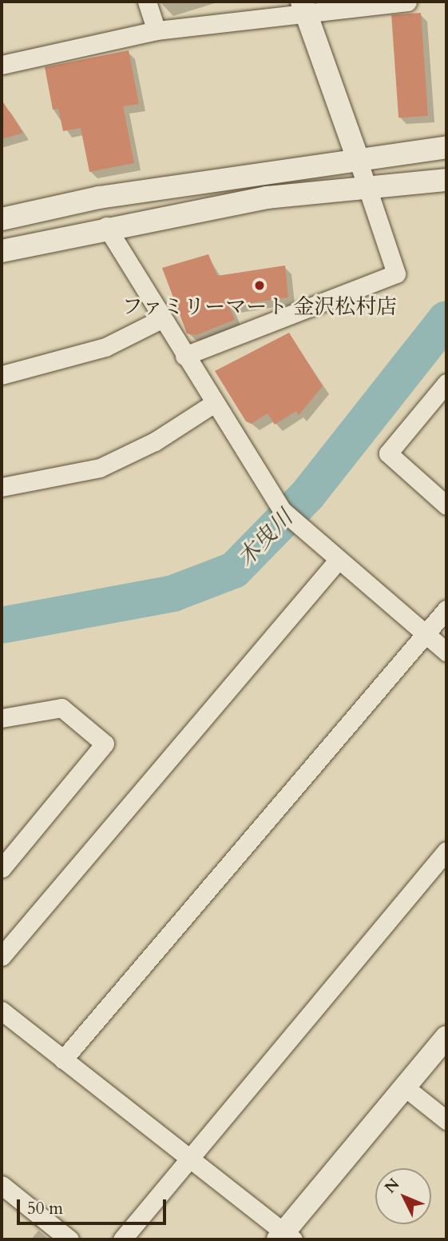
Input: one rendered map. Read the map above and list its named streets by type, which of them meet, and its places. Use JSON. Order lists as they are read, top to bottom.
{
  "water": ["木曳川"],
  "places": ["ファミリーマート 金沢松村店"],
  "scale_bar": "50 m",
  "north": "top left"
}
